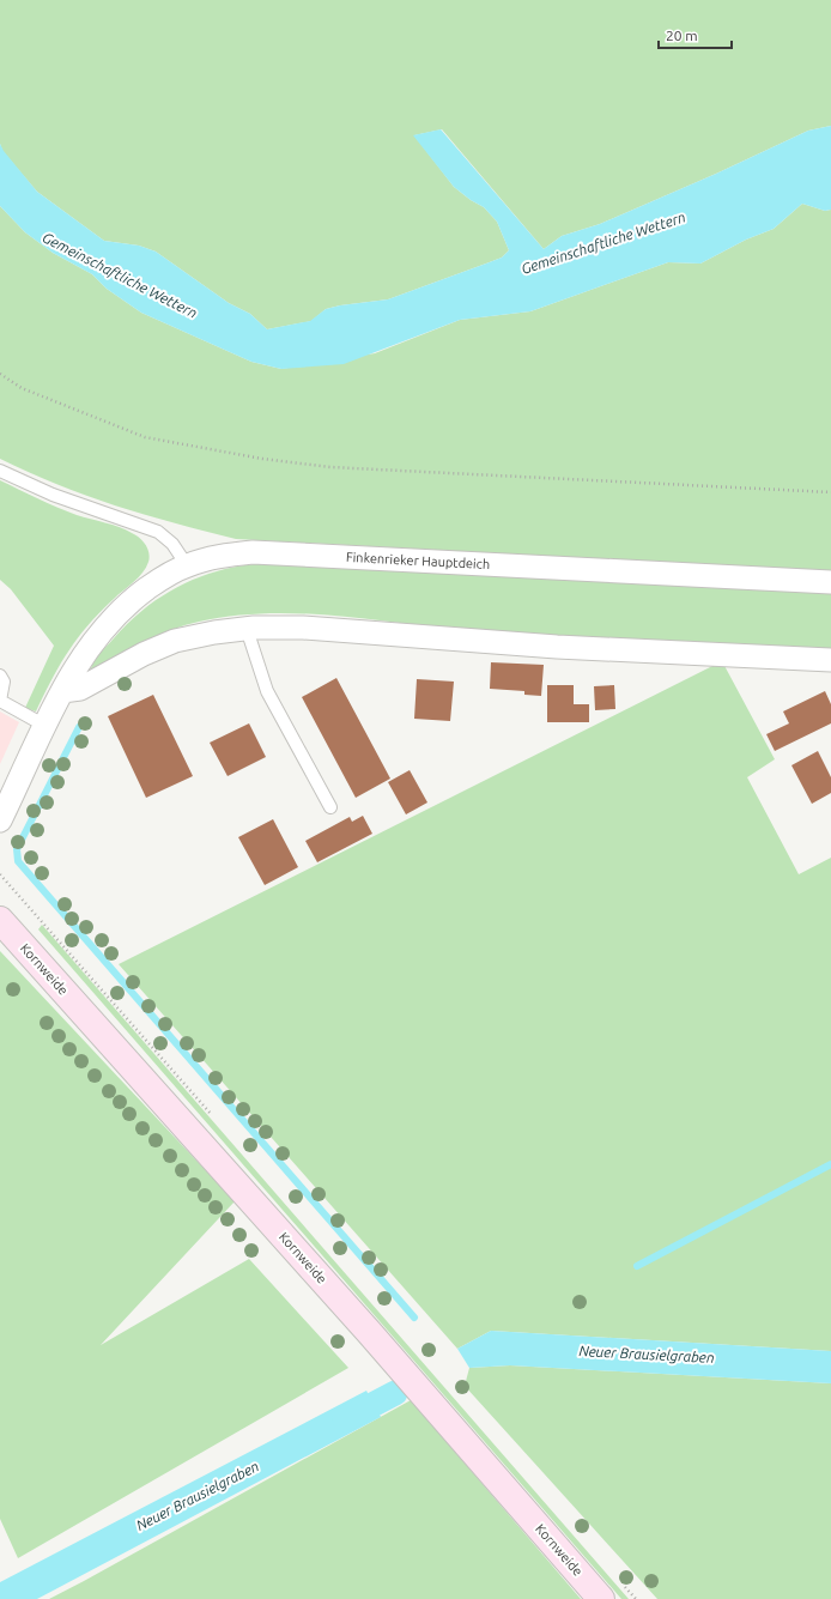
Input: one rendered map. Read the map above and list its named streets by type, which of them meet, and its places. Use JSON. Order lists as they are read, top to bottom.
{
  "streets": {
    "main road": ["Kornweide"],
    "street": ["Finkenrieker Hauptdeich"]
  },
  "water": ["Gemeinschaftliche Wettern", "Neuer Brausielgraben"],
  "scale_bar": "20 m"
}
